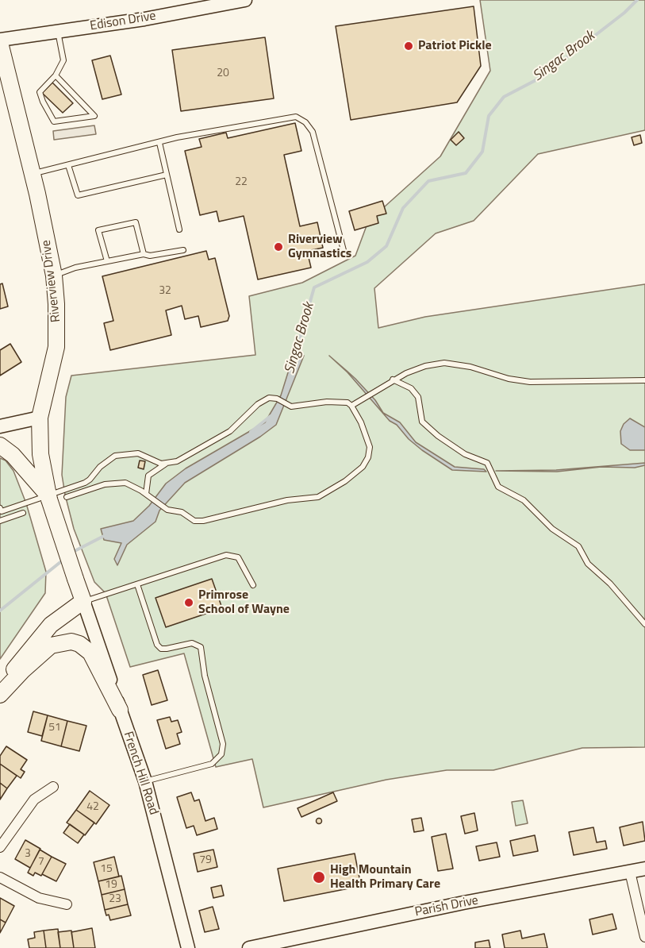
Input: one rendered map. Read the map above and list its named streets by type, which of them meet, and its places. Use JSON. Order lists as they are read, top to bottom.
{
  "streets": {
    "main road": [
      "Edison Drive",
      "Riverview Drive",
      "French Hill Road",
      "Parish Drive"
    ]
  },
  "crossings": [
    ["Edison Drive", "Riverview Drive"],
    ["Riverview Drive", "French Hill Road"]
  ],
  "water": ["Singac Brook"],
  "places": [
    "Patriot Pickle",
    "Riverview Gymnastics",
    "Primrose School of Wayne",
    "High Mountain Health Primary Care"
  ],
  "house_numbers": [
    "20",
    "22",
    "32",
    "51",
    "42",
    "3",
    "79",
    "7",
    "15",
    "19",
    "23"
  ]
}
